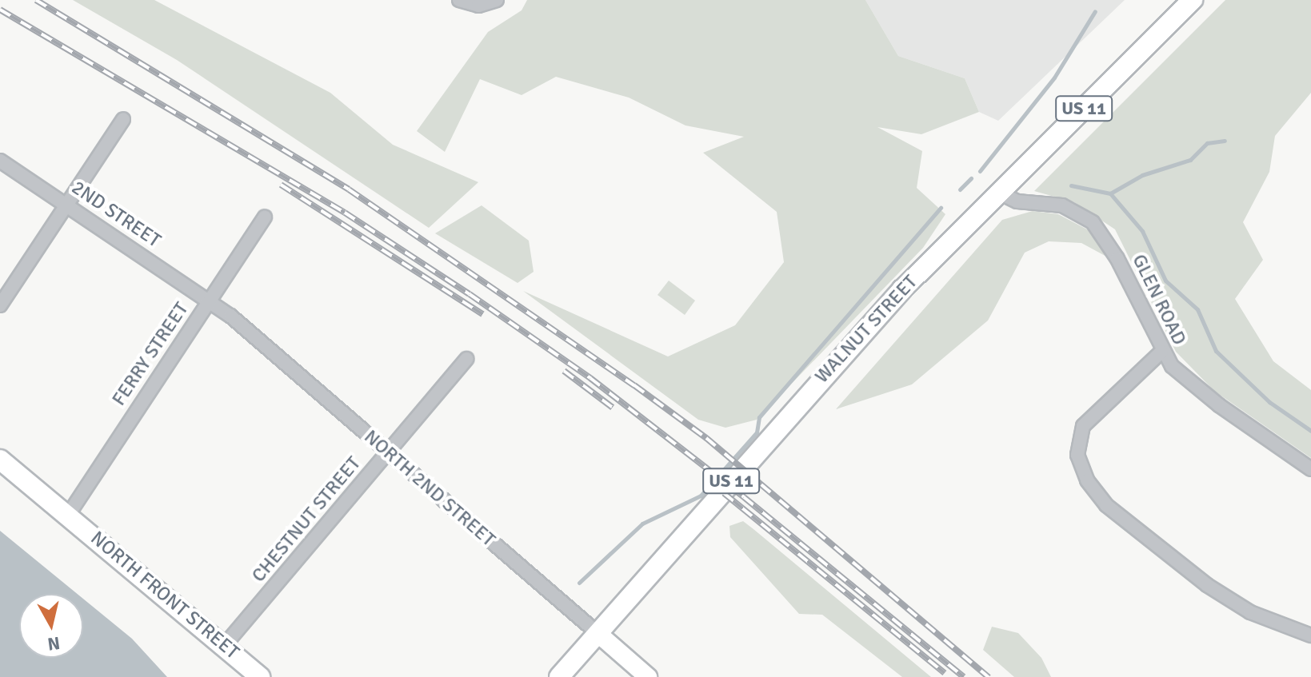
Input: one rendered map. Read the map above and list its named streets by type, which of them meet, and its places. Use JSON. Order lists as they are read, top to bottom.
{
  "streets": {
    "main road": ["US 11", "WALNUT STREET", "NORTH FRONT STREET"],
    "street": [
      "2ND STREET",
      "GLEN ROAD",
      "FERRY STREET",
      "NORTH 2ND STREET",
      "CHESTNUT STREET"
    ]
  },
  "crossings": [
    ["2ND STREET", "FERRY STREET"],
    ["2ND STREET", "NORTH 2ND STREET"],
    ["GLEN ROAD", "WALNUT STREET"],
    ["WALNUT STREET", "NORTH 2ND STREET"],
    ["FERRY STREET", "NORTH 2ND STREET"],
    ["FERRY STREET", "NORTH FRONT STREET"],
    ["NORTH 2ND STREET", "CHESTNUT STREET"],
    ["CHESTNUT STREET", "NORTH FRONT STREET"]
  ],
  "north": "bottom"
}
